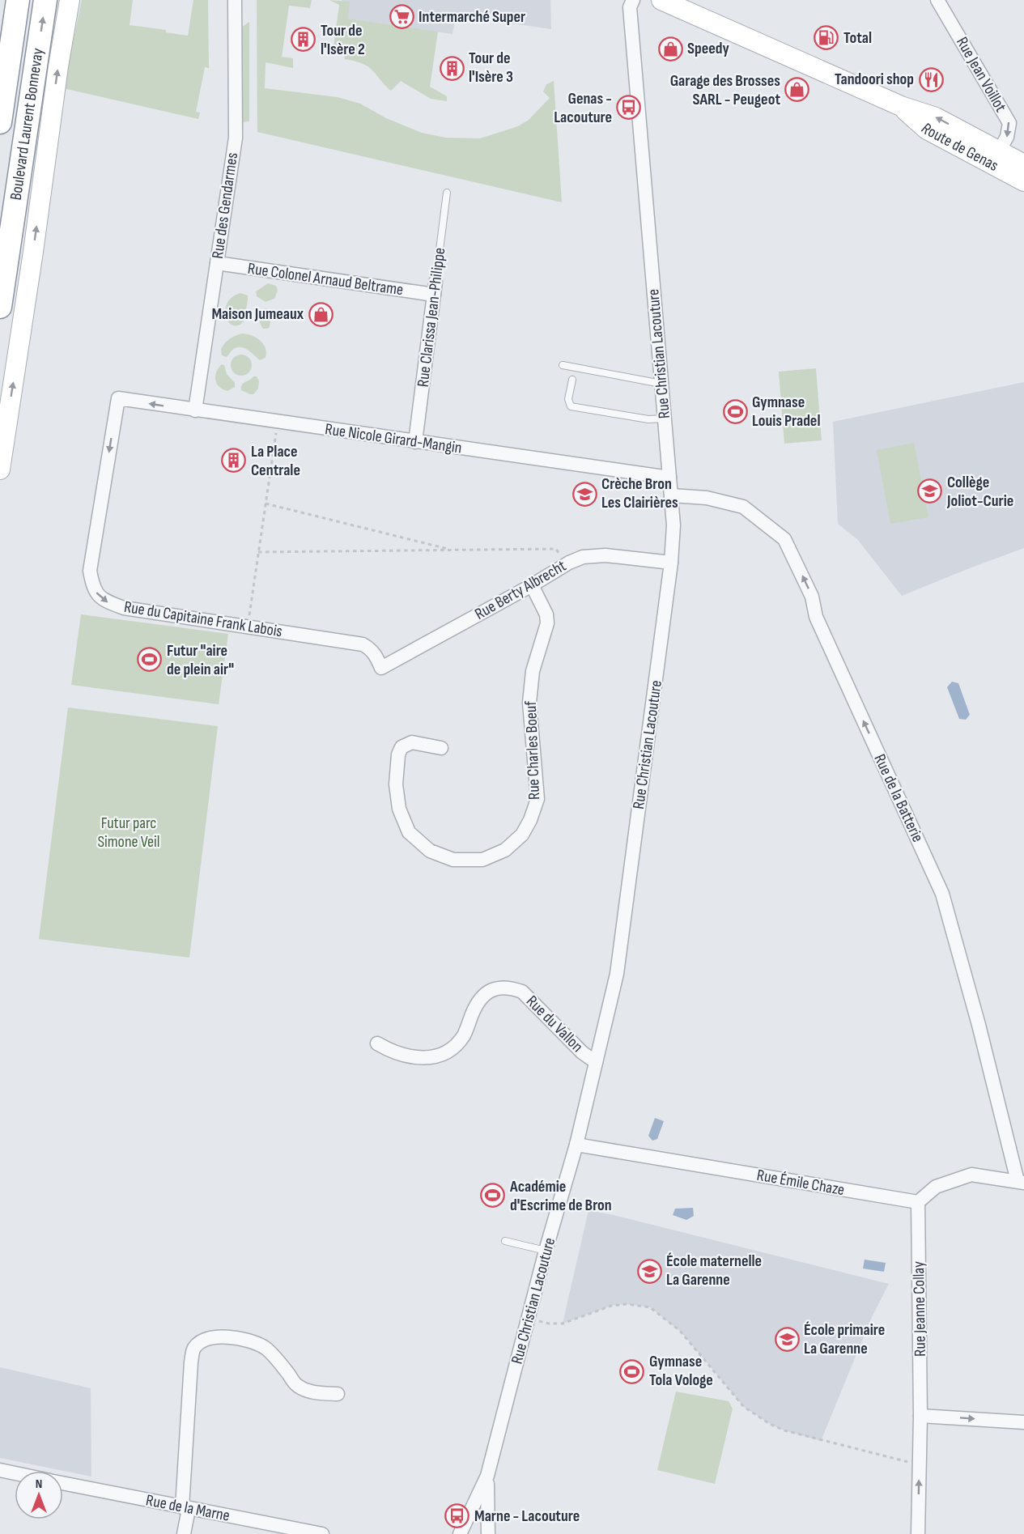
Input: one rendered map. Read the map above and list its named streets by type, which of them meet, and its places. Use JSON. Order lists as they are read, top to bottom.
{
  "streets": {
    "highway": ["Boulevard Laurent Bonnevay"],
    "main road": ["Route de Genas"],
    "street": [
      "Rue Jean Voillot",
      "Rue des Gendarmes",
      "Rue Colonel Arnaud Beltrame",
      "Rue Clarissa Jean-Philippe",
      "Rue Christian Lacouture",
      "Rue Nicole Girard-Mangin",
      "Rue Berty Albrecht",
      "Rue du Capitaine Frank Labois",
      "Rue Charles Boeuf",
      "Rue de la Batterie",
      "Rue du Vallon",
      "Rue Émile Chaze",
      "Rue Jeanne Collay",
      "Rue de la Marne"
    ]
  },
  "crossings": [
    ["Rue Jean Voillot", "Route de Genas"],
    ["Rue des Gendarmes", "Rue Colonel Arnaud Beltrame"],
    ["Rue des Gendarmes", "Rue Nicole Girard-Mangin"],
    ["Rue Colonel Arnaud Beltrame", "Rue Clarissa Jean-Philippe"],
    ["Rue Clarissa Jean-Philippe", "Rue Nicole Girard-Mangin"],
    ["Rue Christian Lacouture", "Rue Nicole Girard-Mangin"],
    ["Rue Christian Lacouture", "Rue Berty Albrecht"],
    ["Rue Christian Lacouture", "Rue de la Batterie"],
    ["Rue Christian Lacouture", "Rue du Vallon"],
    ["Rue Christian Lacouture", "Rue Émile Chaze"],
    ["Rue Nicole Girard-Mangin", "Rue du Capitaine Frank Labois"],
    ["Rue Berty Albrecht", "Rue du Capitaine Frank Labois"],
    ["Rue Berty Albrecht", "Rue Charles Boeuf"],
    ["Rue Émile Chaze", "Rue Jeanne Collay"]
  ],
  "one_way": ["Rue Jean Voillot", "Rue de la Batterie"],
  "parks": ["Futur parc Simone Veil"],
  "places": {
    "supermarket": ["Intermarché Super"],
    "fuel station": ["Total"],
    "building": ["Tour de l'Isère 2", "Tour de l'Isère 3", "La Place Centrale"],
    "shop": ["Speedy", "Garage des Brosses SARL - Peugeot", "Maison Jumeaux"],
    "restaurant": ["Tandoori shop"],
    "bus stop": ["Genas - Lacouture", "Marne - Lacouture"],
    "sports": [
      "Gymnase Louis Pradel",
      "Futur \"aire de plein air\"",
      "Académie d'Escrime de Bron",
      "Gymnase Tola Vologe"
    ],
    "school or university": [
      "Collège Joliot-Curie",
      "Crèche Bron Les Clairières",
      "École maternelle La Garenne",
      "École primaire La Garenne"
    ]
  },
  "north": "top"
}
